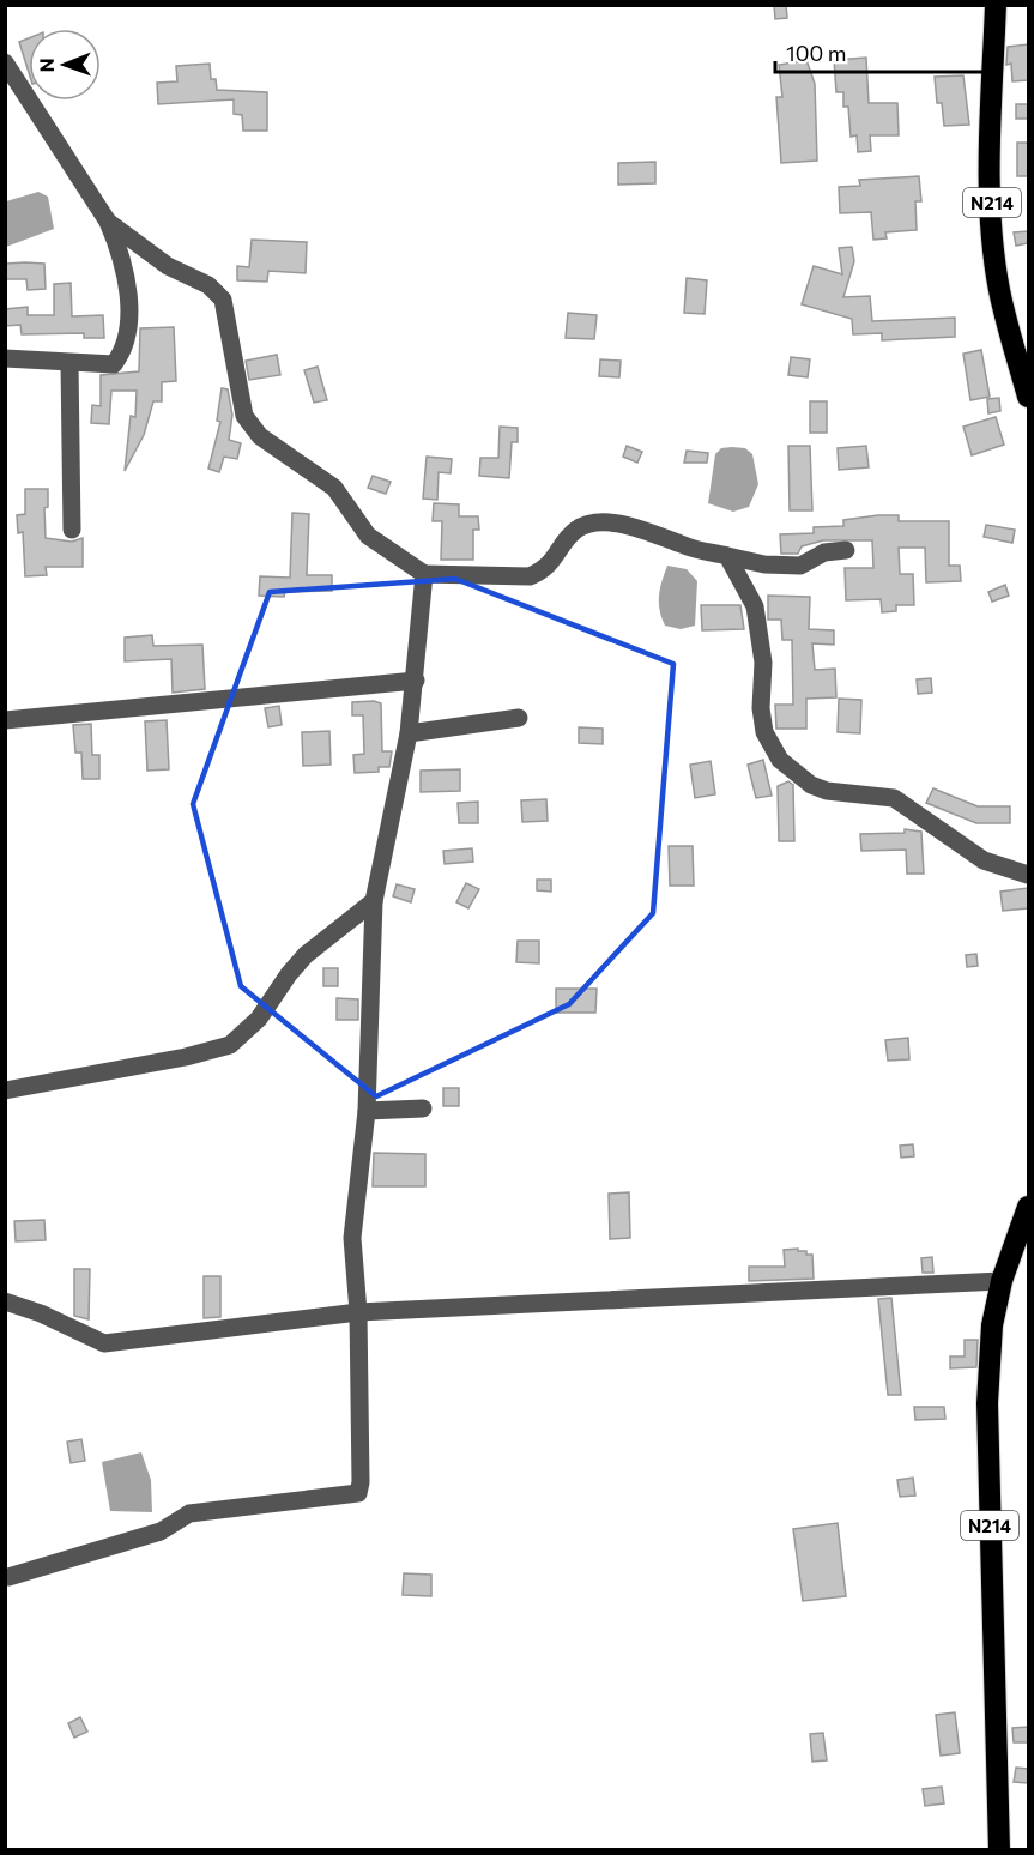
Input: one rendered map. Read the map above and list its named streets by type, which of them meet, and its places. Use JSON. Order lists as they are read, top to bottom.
{
  "streets": {
    "highway": ["N214"]
  },
  "scale_bar": "100 m",
  "north": "left"
}
